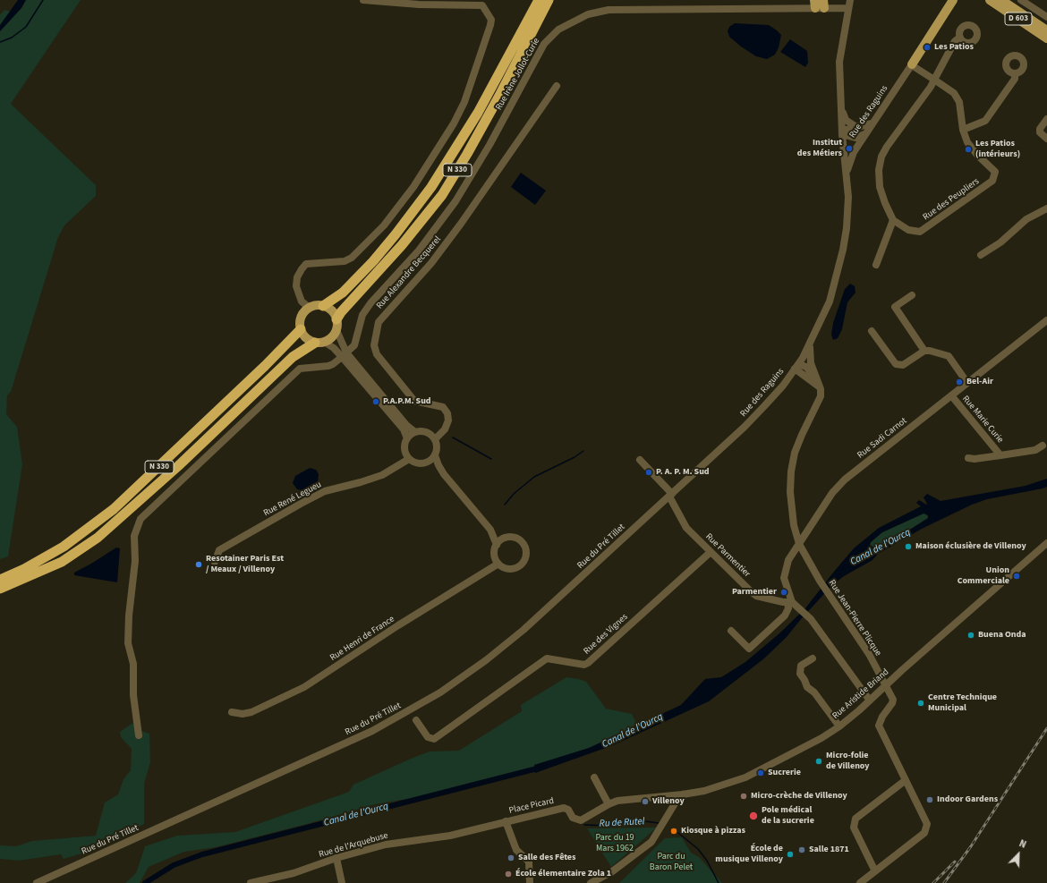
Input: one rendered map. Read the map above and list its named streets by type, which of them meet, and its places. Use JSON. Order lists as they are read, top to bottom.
{
  "streets": {
    "highway": ["N 330"],
    "main road": ["D 603"],
    "street": [
      "Rue Irène Jollot-Curie",
      "Rue des Raguins",
      "Rue des Peupliers",
      "Rue Alexandre Becquerel",
      "Rue Marie Curie",
      "Rue Sadi Carnot",
      "Rue René Legueu",
      "Rue du Pré Tillet",
      "Rue Parmentier",
      "Rue Jean-Pierre Plicque",
      "Rue des Vignes",
      "Rue Henri de France",
      "Rue Aristide Briand",
      "Place Picard",
      "Rue de l'Arquebuse"
    ]
  },
  "crossings": [
    ["Rue Irène Jollot-Curie", "Rue des Raguins"],
    ["Rue des Raguins", "Rue des Peupliers"],
    ["Rue des Raguins", "Rue du Pré Tillet"],
    ["Rue des Raguins", "Rue Parmentier"],
    ["Rue Alexandre Becquerel", "Rue René Legueu"],
    ["Rue Marie Curie", "Rue Sadi Carnot"],
    ["Rue Sadi Carnot", "Rue Parmentier"],
    ["Rue Sadi Carnot", "Rue Jean-Pierre Plicque"],
    ["Rue du Pré Tillet", "Rue Parmentier"],
    ["Rue Parmentier", "Rue des Vignes"],
    ["Rue Parmentier", "Rue Aristide Briand"],
    ["Rue Aristide Briand", "Place Picard"],
    ["Place Picard", "Rue de l'Arquebuse"]
  ],
  "water": ["Canal de l'Ourcq", "Ru de Rutel"],
  "parks": ["Parc du 19 Mars 1962", "Parc du Baron Pelet"],
  "places": [
    "Les Patios",
    "Institut des Métiers",
    "Les Patios (intérieurs)",
    "Bel-Air",
    "P.A.P.M. Sud",
    "P. A. P. M. Sud",
    "Maison éclusière de Villenoy",
    "Resotainer Paris Est / Meaux / Villenoy",
    "Union Commerciale",
    "Parmentier",
    "Buena Onda",
    "Centre Technique Municipal",
    "Micro-folie de Villenoy",
    "Sucrerie",
    "Micro-crèche de Villenoy",
    "Indoor Gardens",
    "Villenoy",
    "Pole médical de la sucrerie",
    "Kiosque à pizzas",
    "Salle 1871",
    "École de musique Villenoy",
    "Salle des Fêtes",
    "École élementaire Zola 1"
  ],
  "north": "top right"
}
